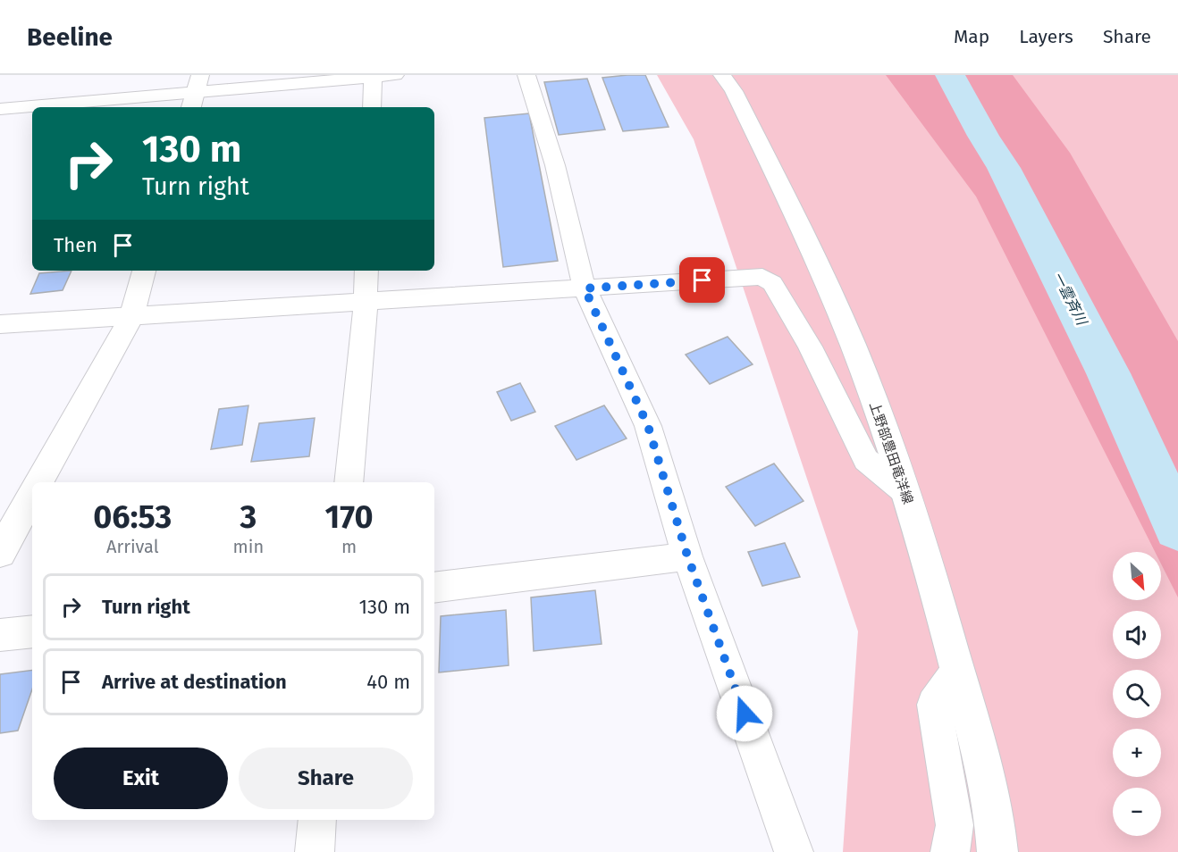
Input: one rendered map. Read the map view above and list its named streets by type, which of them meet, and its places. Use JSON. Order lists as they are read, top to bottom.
{
  "streets": {
    "main road": ["上野部豊田竜洋線"]
  },
  "water": ["一雲斉川"],
  "north": "bottom right",
  "page": {
    "header": "Beeline",
    "nav": ["Map", "Layers", "Share"],
    "turn": ["130 m", "Turn right"],
    "then": "Then",
    "eta": [
      "06:53",
      "Arrival",
      "3",
      "min",
      "170",
      "m"
    ],
    "map_buttons": ["+", "−"],
    "list": [
      {
        "name": "Turn right",
        "value": "130 m"
      },
      {
        "name": "Arrive at destination",
        "value": "40 m"
      }
    ],
    "buttons": ["Exit", "Share"]
  }
}
